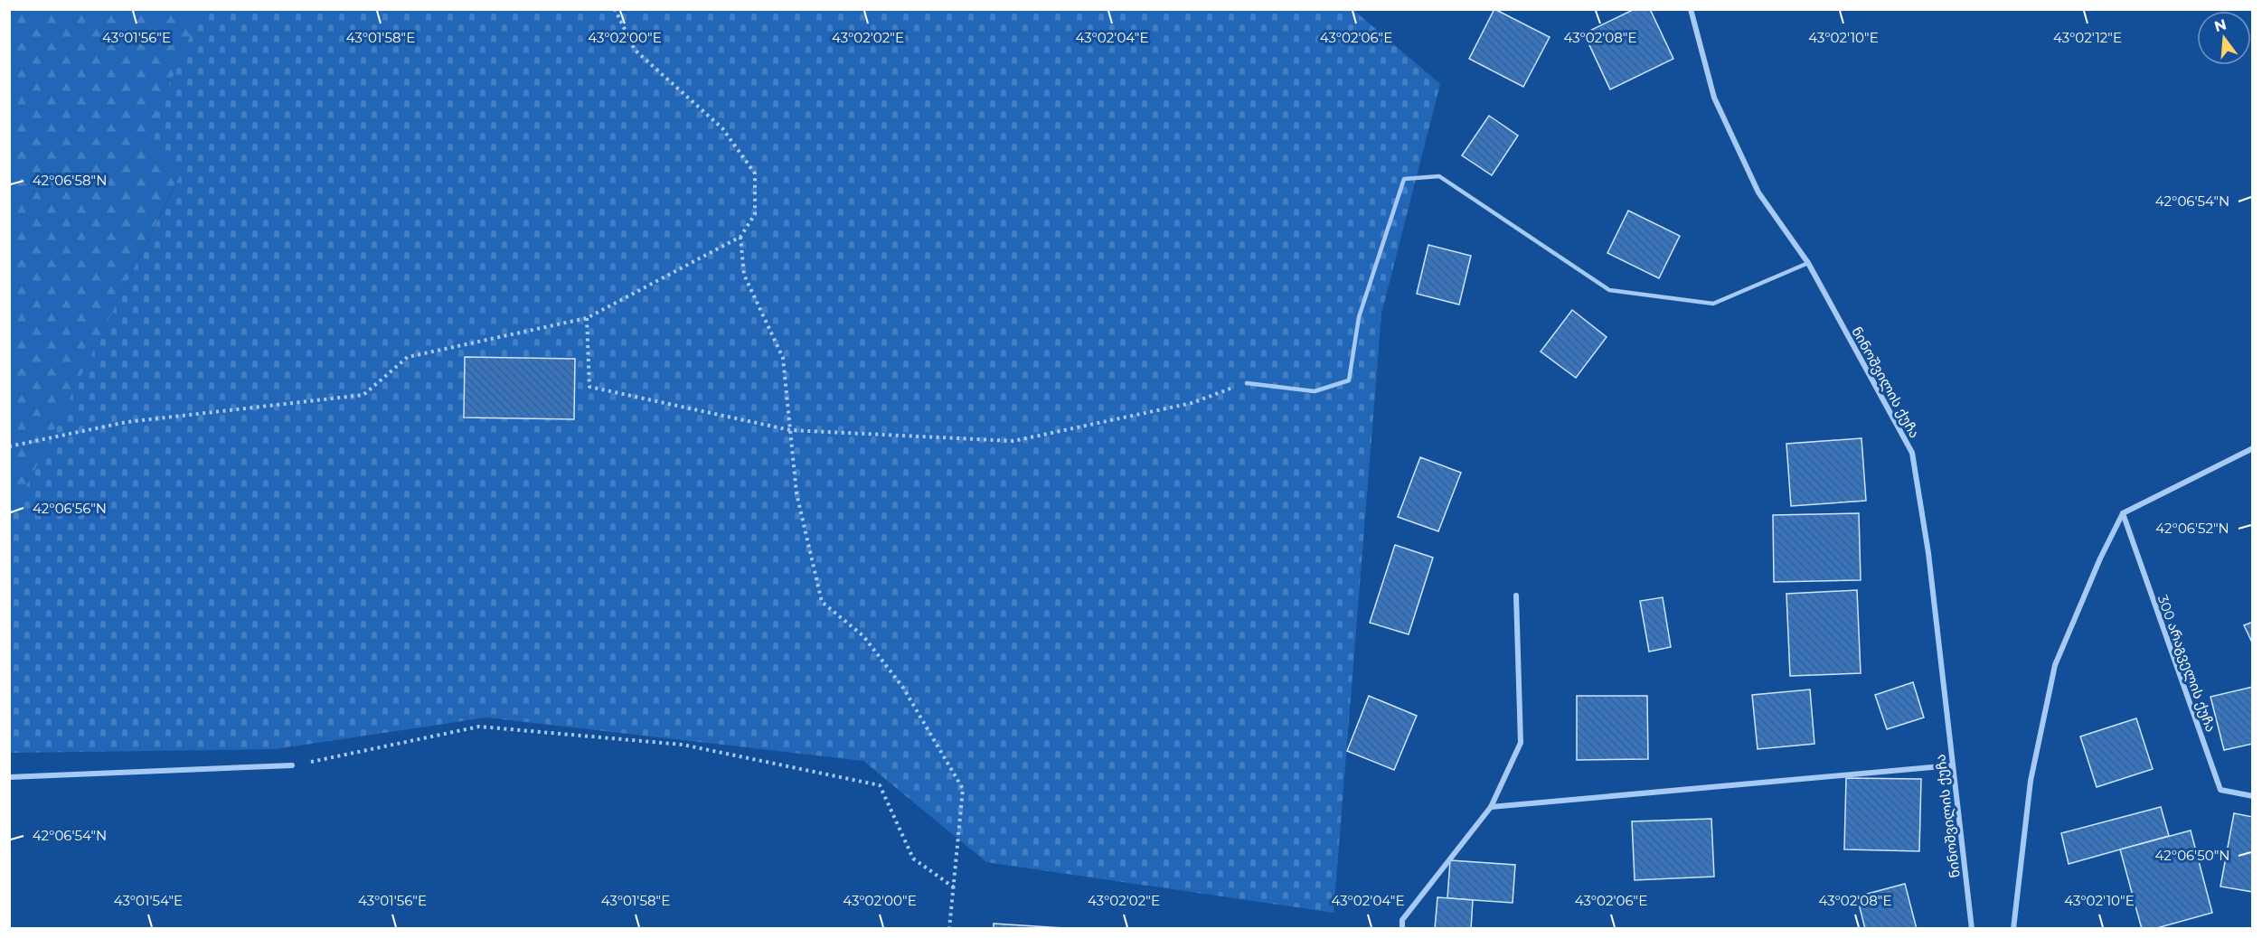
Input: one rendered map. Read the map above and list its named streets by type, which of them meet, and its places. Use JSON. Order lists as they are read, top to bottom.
{
  "streets": {
    "street": ["ნინოშვილის ქუჩა", "300 არაგველის ქუჩა"]
  },
  "north": "top",
  "coordinates": [
    "43°01'56\"E",
    "43°01'58\"E",
    "43°02'00\"E",
    "43°02'02\"E",
    "43°02'04\"E",
    "43°02'06\"E",
    "43°02'08\"E",
    "43°02'10\"E",
    "43°02'12\"E",
    "42°06'58\"N",
    "42°06'54\"N",
    "42°06'56\"N",
    "42°06'52\"N",
    "42°06'50\"N",
    "43°01'54\"E"
  ]
}
